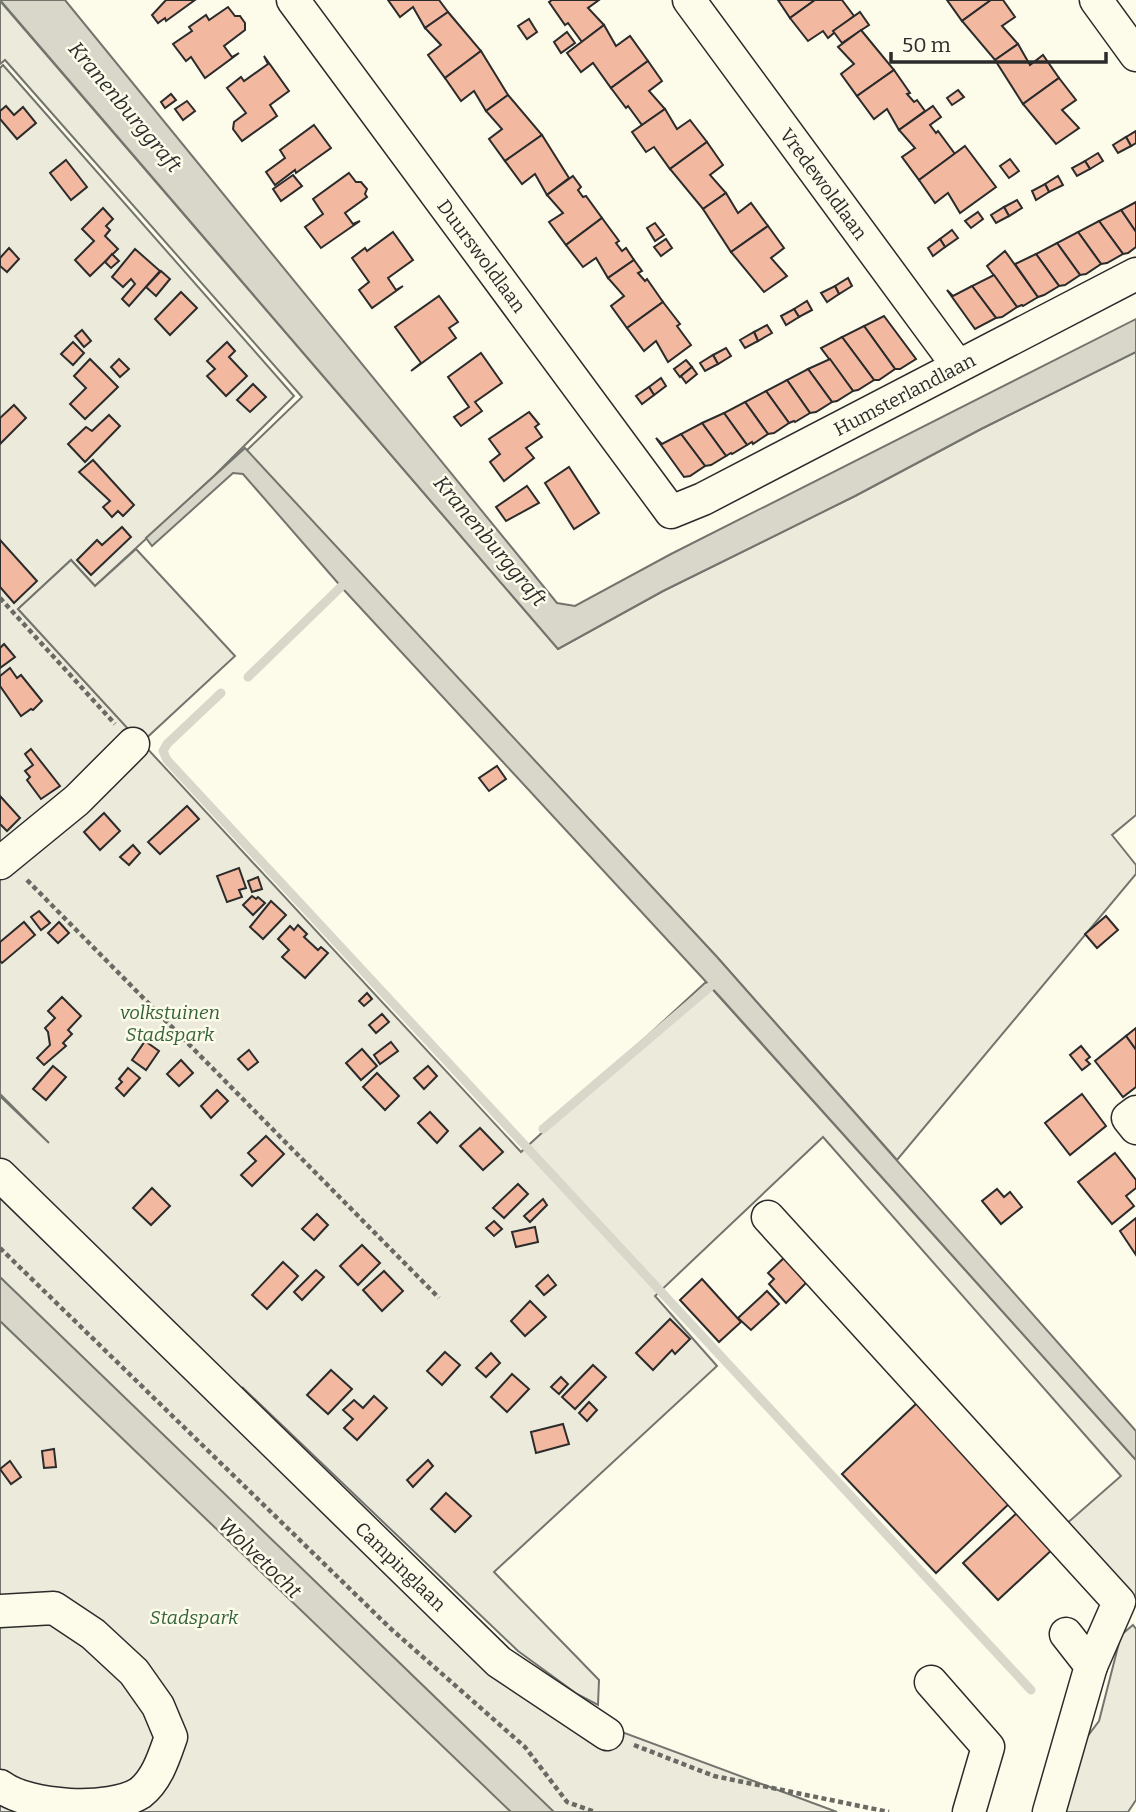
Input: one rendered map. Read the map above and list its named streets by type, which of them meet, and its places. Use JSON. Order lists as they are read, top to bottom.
{
  "streets": {
    "street": [
      "Vredewoldlaan",
      "Duurswoldlaan",
      "Humsterlandlaan",
      "Campinglaan"
    ]
  },
  "crossings": [
    ["Vredewoldlaan", "Humsterlandlaan"],
    ["Duurswoldlaan", "Humsterlandlaan"]
  ],
  "water": ["Kranenburggraft", "Wolvetocht"],
  "parks": ["volkstuinen Stadspark", "Stadspark"],
  "scale_bar": "50 m"
}
